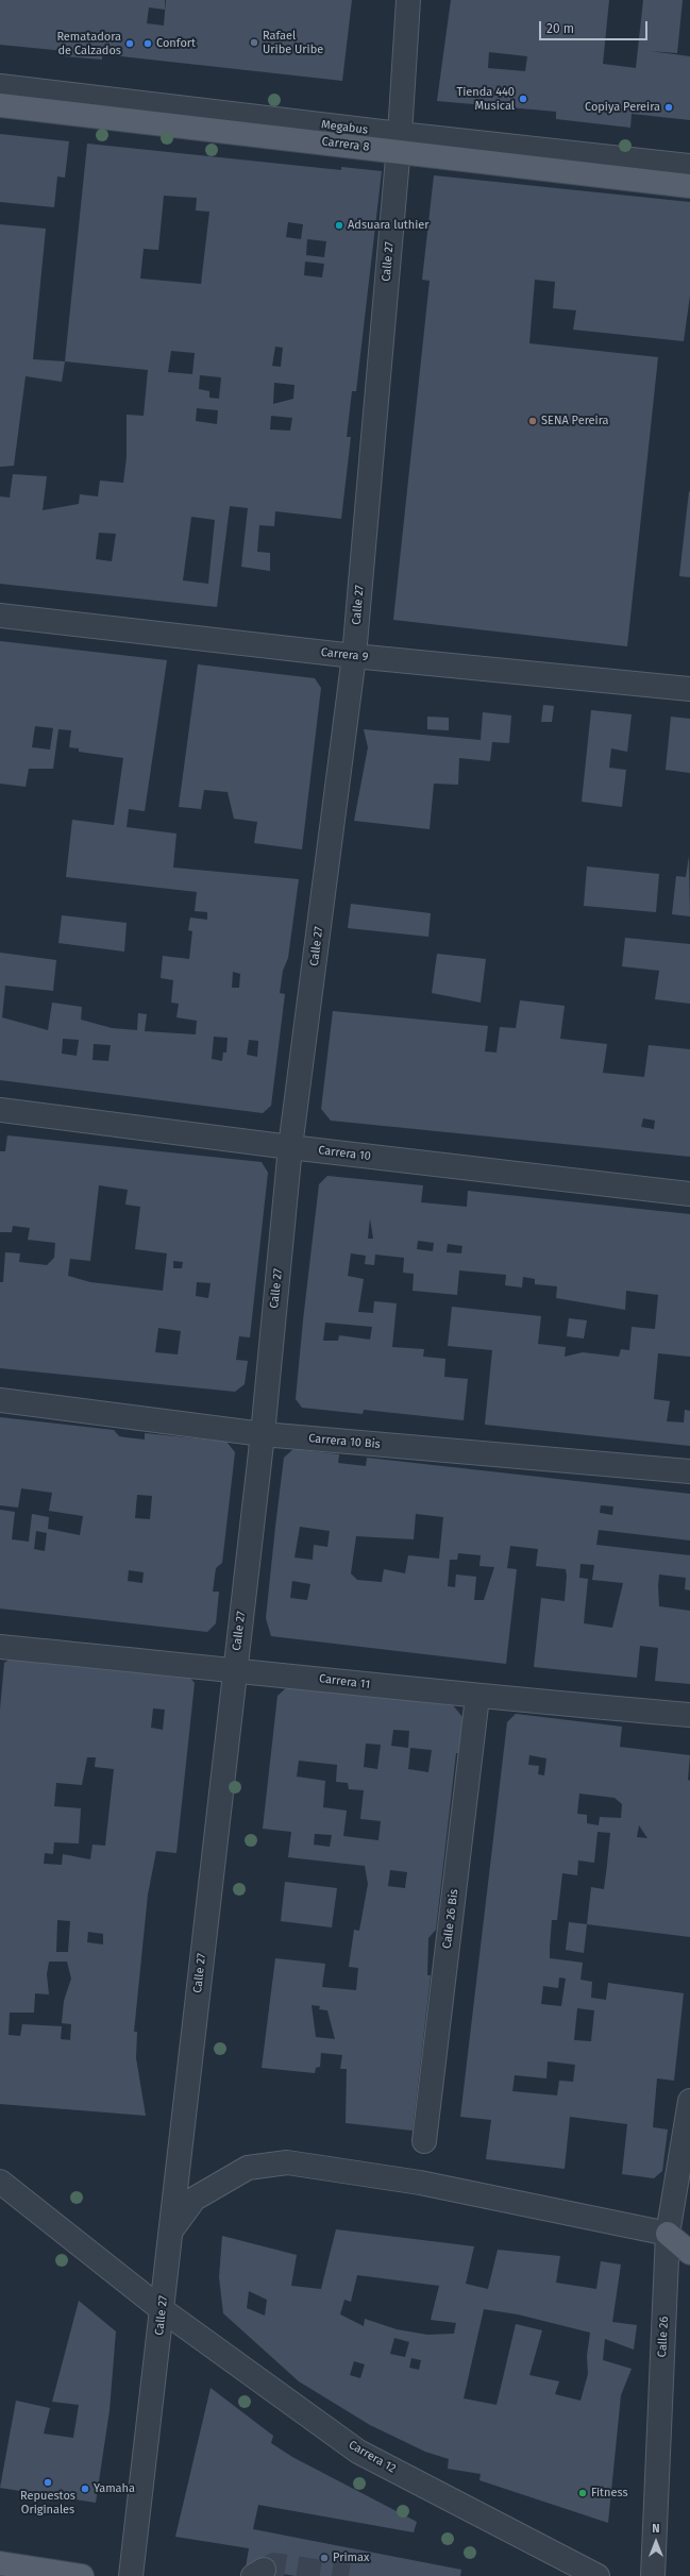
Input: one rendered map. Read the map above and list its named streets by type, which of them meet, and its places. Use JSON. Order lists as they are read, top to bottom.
{
  "streets": {
    "main road": ["Carrera 8"],
    "street": [
      "Megabus",
      "Calle 27",
      "Carrera 9",
      "Carrera 10",
      "Carrera 10 Bis",
      "Carrera 11",
      "Calle 26 Bis",
      "Calle 26",
      "Carrera 12"
    ]
  },
  "crossings": [
    ["Megabus", "Carrera 8"],
    ["Megabus", "Calle 27"],
    ["Carrera 8", "Calle 27"],
    ["Calle 27", "Carrera 9"],
    ["Calle 27", "Carrera 10"],
    ["Calle 27", "Carrera 10 Bis"],
    ["Calle 27", "Carrera 11"],
    ["Calle 27", "Carrera 12"],
    ["Carrera 11", "Calle 26 Bis"]
  ],
  "places": [
    "Rafael Uribe Uribe",
    "Rematadora de Calzados",
    "Confort",
    "Tienda 440 Musical",
    "Copiya Pereira",
    "Adsuara luthier",
    "SENA Pereira",
    "Repuestos Originales",
    "Yamaha",
    "Fitness",
    "Primax"
  ],
  "scale_bar": "20 m",
  "north": "top"
}
